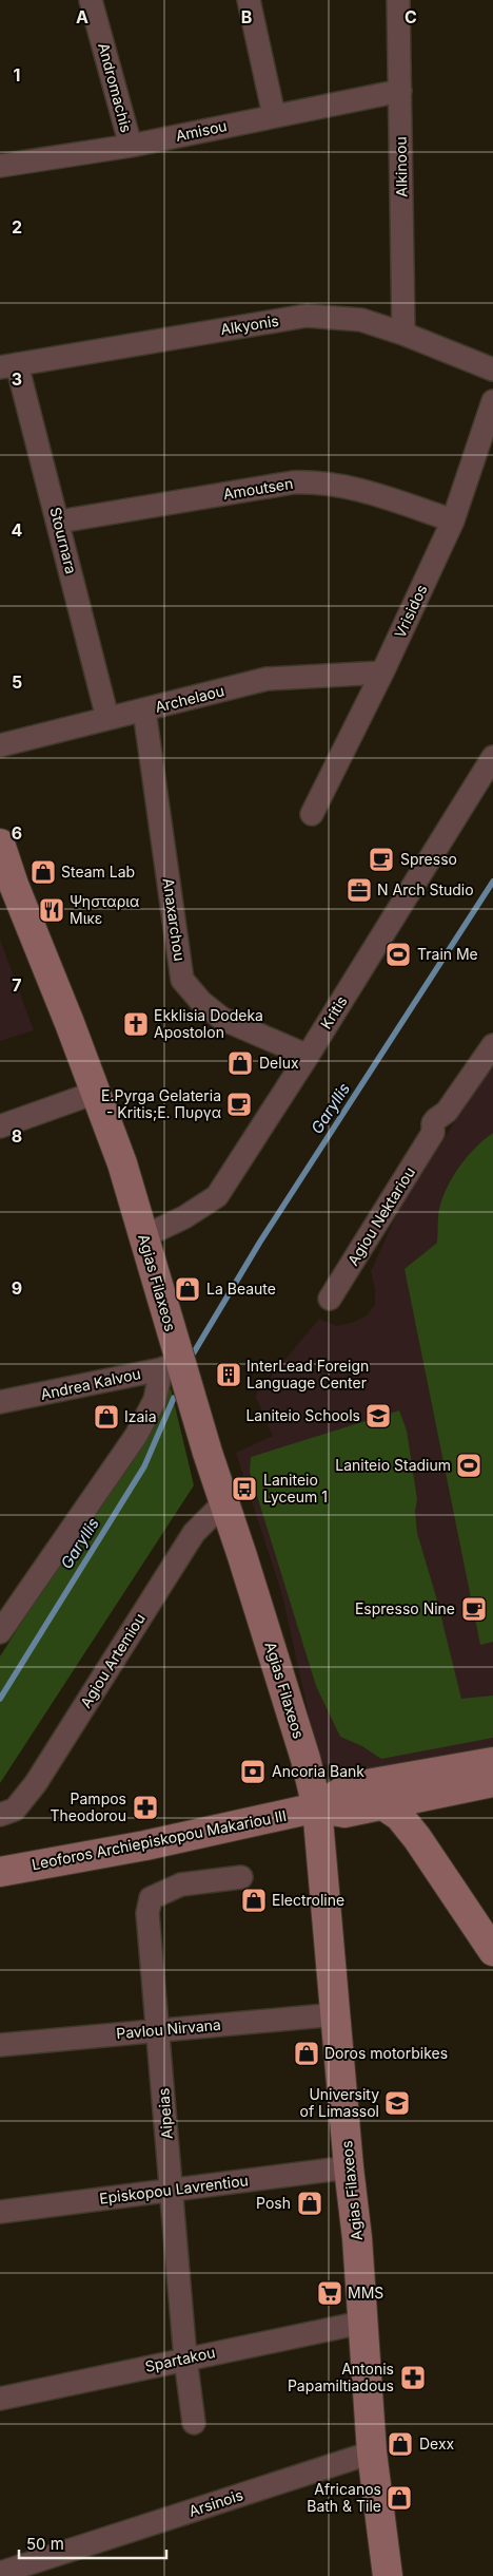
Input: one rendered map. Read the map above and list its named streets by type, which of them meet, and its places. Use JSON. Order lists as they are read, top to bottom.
{
  "streets": {
    "main road": ["Agias Filaxeos", "Leoforos Archiepiskopou Makariou III"],
    "street": [
      "Andromachis",
      "Amisou",
      "Alkinoou",
      "Alkyonis",
      "Amoutsen",
      "Stournara",
      "Vrisidos",
      "Archelaou",
      "Anaxarchou",
      "Kritis",
      "Agiou Nektariou",
      "Andrea Kalvou",
      "Agiou Artemiou",
      "Pavlou Nirvana",
      "Aipeias",
      "Episkopou Lavrentiou",
      "Spartakou",
      "Arsinois"
    ]
  },
  "crossings": [
    ["Andromachis", "Amisou"],
    ["Amisou", "Alkinoou"],
    ["Alkinoou", "Alkyonis"],
    ["Alkyonis", "Stournara"],
    ["Amoutsen", "Stournara"],
    ["Amoutsen", "Vrisidos"],
    ["Stournara", "Archelaou"],
    ["Vrisidos", "Archelaou"],
    ["Archelaou", "Anaxarchou"],
    ["Anaxarchou", "Kritis"],
    ["Kritis", "Agias Filaxeos"],
    ["Agias Filaxeos", "Andrea Kalvou"],
    ["Agias Filaxeos", "Agiou Artemiou"],
    ["Agias Filaxeos", "Leoforos Archiepiskopou Makariou III"],
    ["Agias Filaxeos", "Pavlou Nirvana"],
    ["Agias Filaxeos", "Episkopou Lavrentiou"],
    ["Agias Filaxeos", "Spartakou"],
    ["Agias Filaxeos", "Arsinois"],
    ["Pavlou Nirvana", "Aipeias"],
    ["Aipeias", "Episkopou Lavrentiou"],
    ["Aipeias", "Spartakou"]
  ],
  "water": ["Garyllis"],
  "places": {
    "cafe": ["Spresso", "E.Pyrga Gelateria - Kritis;Ε. Πυργα", "Espresso Nine"],
    "shop": [
      "Steam Lab",
      "Delux",
      "La Beaute",
      "Izaia",
      "Electroline",
      "Doros motorbikes",
      "Posh",
      "Dexx",
      "Africanos Bath & Tile"
    ],
    "office": ["N Arch Studio"],
    "restaurant": ["Ψησταρια Μικε"],
    "sports": ["Train Me", "Laniteio Stadium"],
    "church": ["Ekklisia Dodeka Apostolon"],
    "building": ["InterLead Foreign Language Center"],
    "school or university": ["Laniteio Schools", "University of Limassol"],
    "bus stop": ["Laniteio Lyceum 1"],
    "bank": ["Ancoria Bank"],
    "pharmacy": ["Pampos Theodorou", "Antonis Papamiltiadous"],
    "supermarket": ["MMS"]
  },
  "scale_bar": "50 m",
  "grid": {
    "columns": ["A", "B", "C"],
    "rows": [
      "1",
      "2",
      "3",
      "4",
      "5",
      "6",
      "7",
      "8",
      "9"
    ]
  }
}
